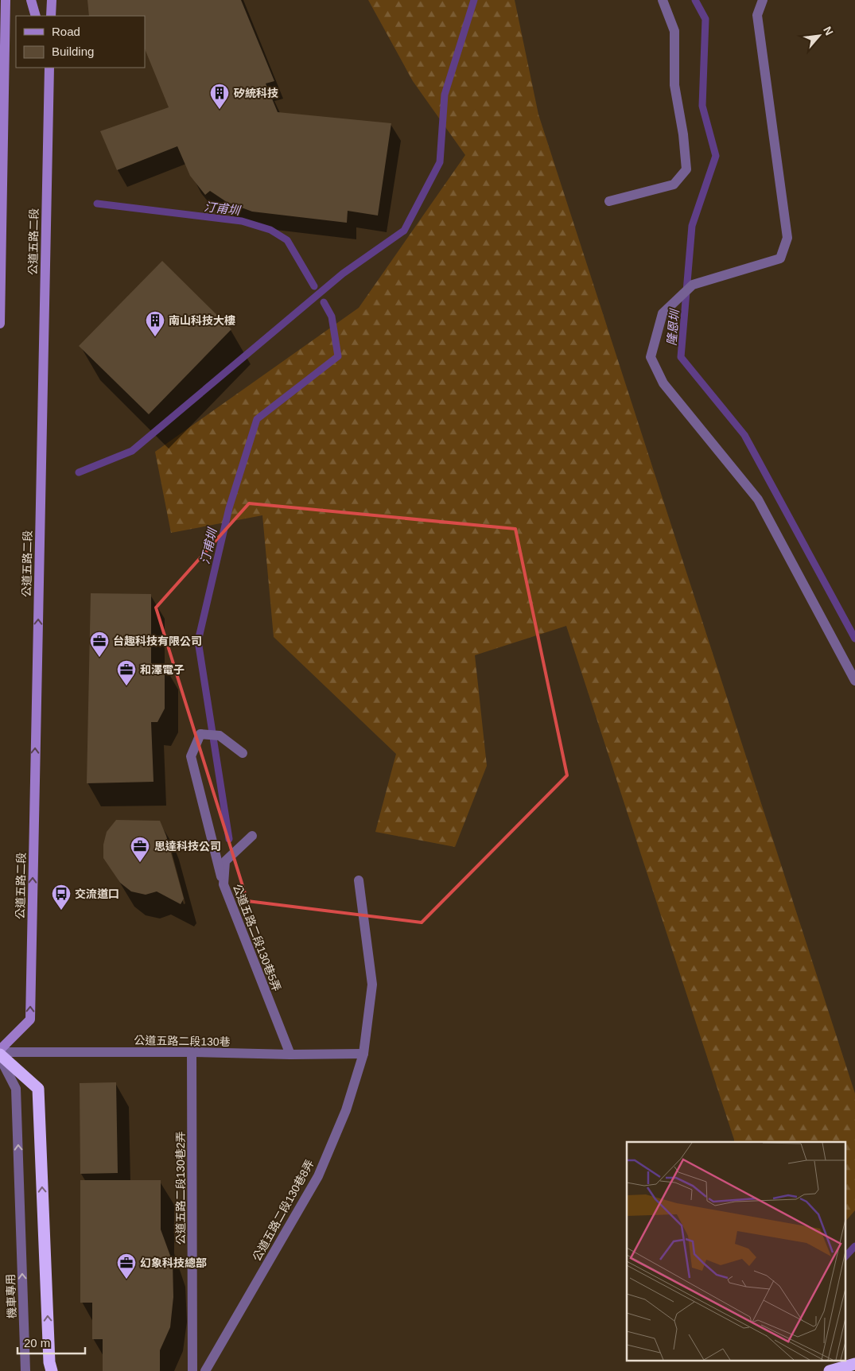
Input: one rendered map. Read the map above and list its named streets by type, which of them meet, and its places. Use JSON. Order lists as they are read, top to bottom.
{
  "streets": {
    "street": ["公道五路二段"],
    "lane": [
      "公道五路二段130巷5弄",
      "公道五路二段130巷",
      "公道五路二段130巷2弄",
      "公道五路二段130巷8弄",
      "機車專用"
    ]
  },
  "crossings": [
    ["公道五路二段", "公道五路二段130巷"],
    ["公道五路二段", "機車專用"],
    ["公道五路二段130巷5弄", "公道五路二段130巷"],
    ["公道五路二段130巷", "公道五路二段130巷2弄"],
    ["公道五路二段130巷", "公道五路二段130巷8弄"],
    ["公道五路二段130巷", "機車專用"]
  ],
  "one_way": ["公道五路二段", "機車專用"],
  "water": ["汀甫圳", "隆恩圳"],
  "places": {
    "building": ["矽統科技", "南山科技大樓"],
    "office": [
      "台趣科技有限公司",
      "和澤電子",
      "思達科技公司",
      "幻象科技總部"
    ],
    "bus stop": ["交流道口"]
  },
  "legend": ["Road", "Building"],
  "scale_bar": "20 m",
  "north": "top right"
}
